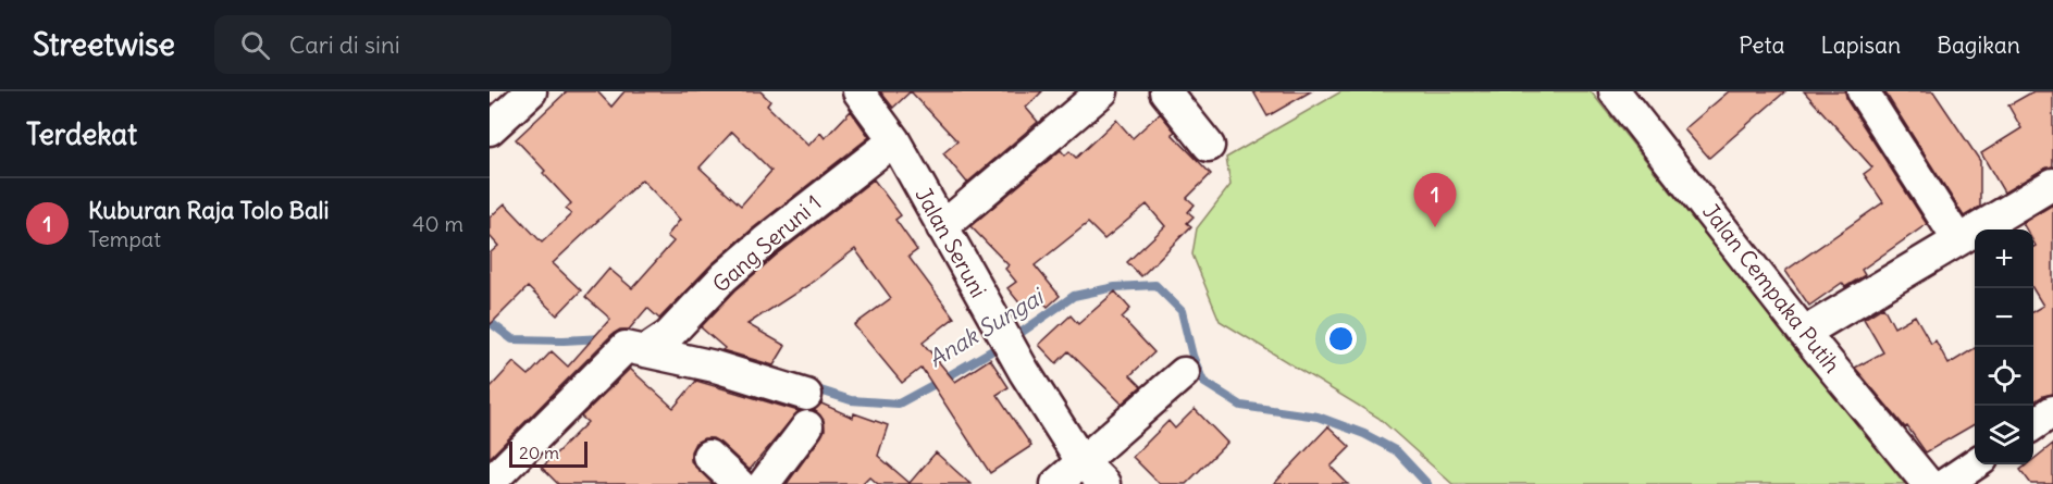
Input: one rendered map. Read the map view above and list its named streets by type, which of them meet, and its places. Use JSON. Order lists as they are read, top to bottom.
{
  "streets": {
    "street": ["Jalan Seruni", "Gang Seruni 1", "Jalan Cempaka Putih"]
  },
  "crossings": [
    ["Jalan Seruni", "Gang Seruni 1"]
  ],
  "water": ["Anak Sungai"],
  "scale_bar": "20 m",
  "page": {
    "header": "Streetwise",
    "search": "Cari di sini",
    "nav": ["Peta", "Lapisan", "Bagikan"],
    "heading": "Terdekat",
    "pins": "1",
    "list": [
      {
        "mark": "1",
        "name": "Kuburan Raja Tolo Bali",
        "note": "Tempat",
        "value": "40 m"
      }
    ],
    "map_buttons": ["+", "−"],
    "scale": "20 m"
  }
}
